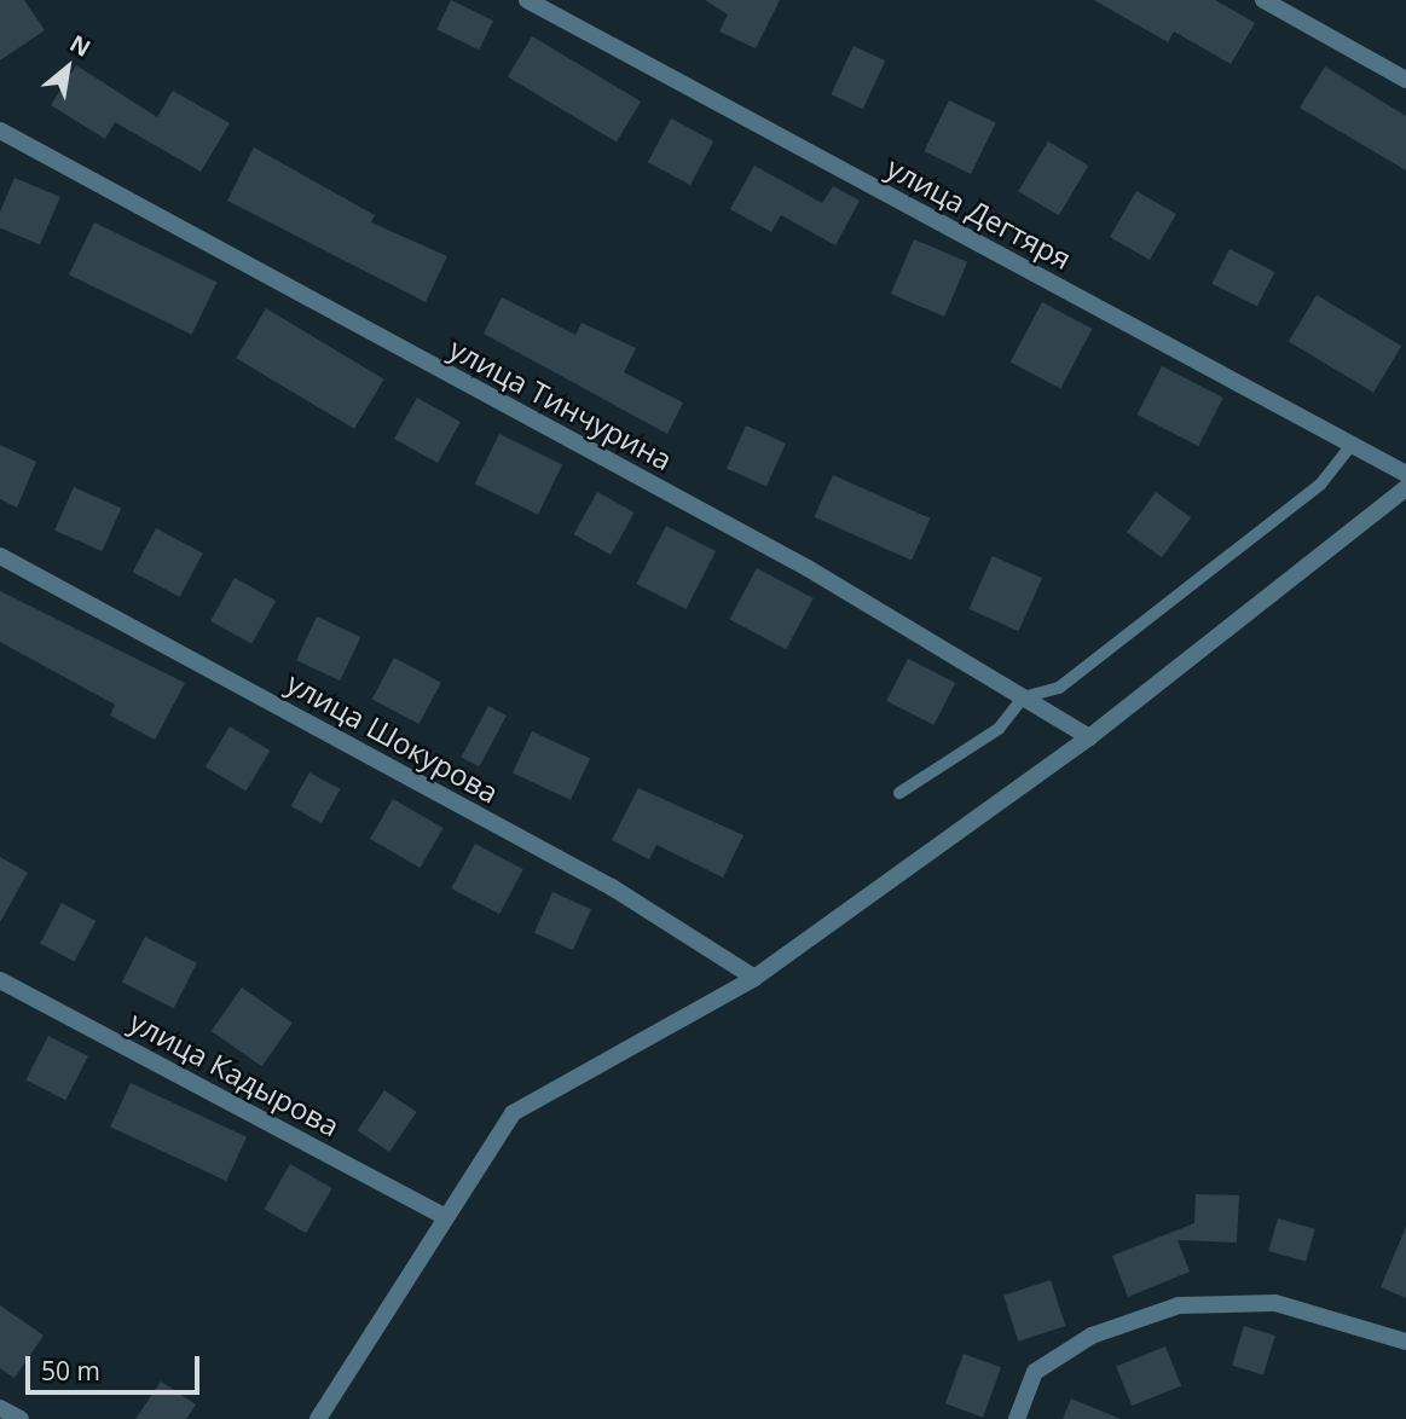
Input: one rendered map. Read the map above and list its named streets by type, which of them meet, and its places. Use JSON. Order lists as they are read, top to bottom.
{
  "streets": {
    "street": [
      "улица Дегтяря",
      "улица Тинчурина",
      "улица Шокурова",
      "улица Кадырова"
    ]
  },
  "scale_bar": "50 m",
  "north": "top right"
}
